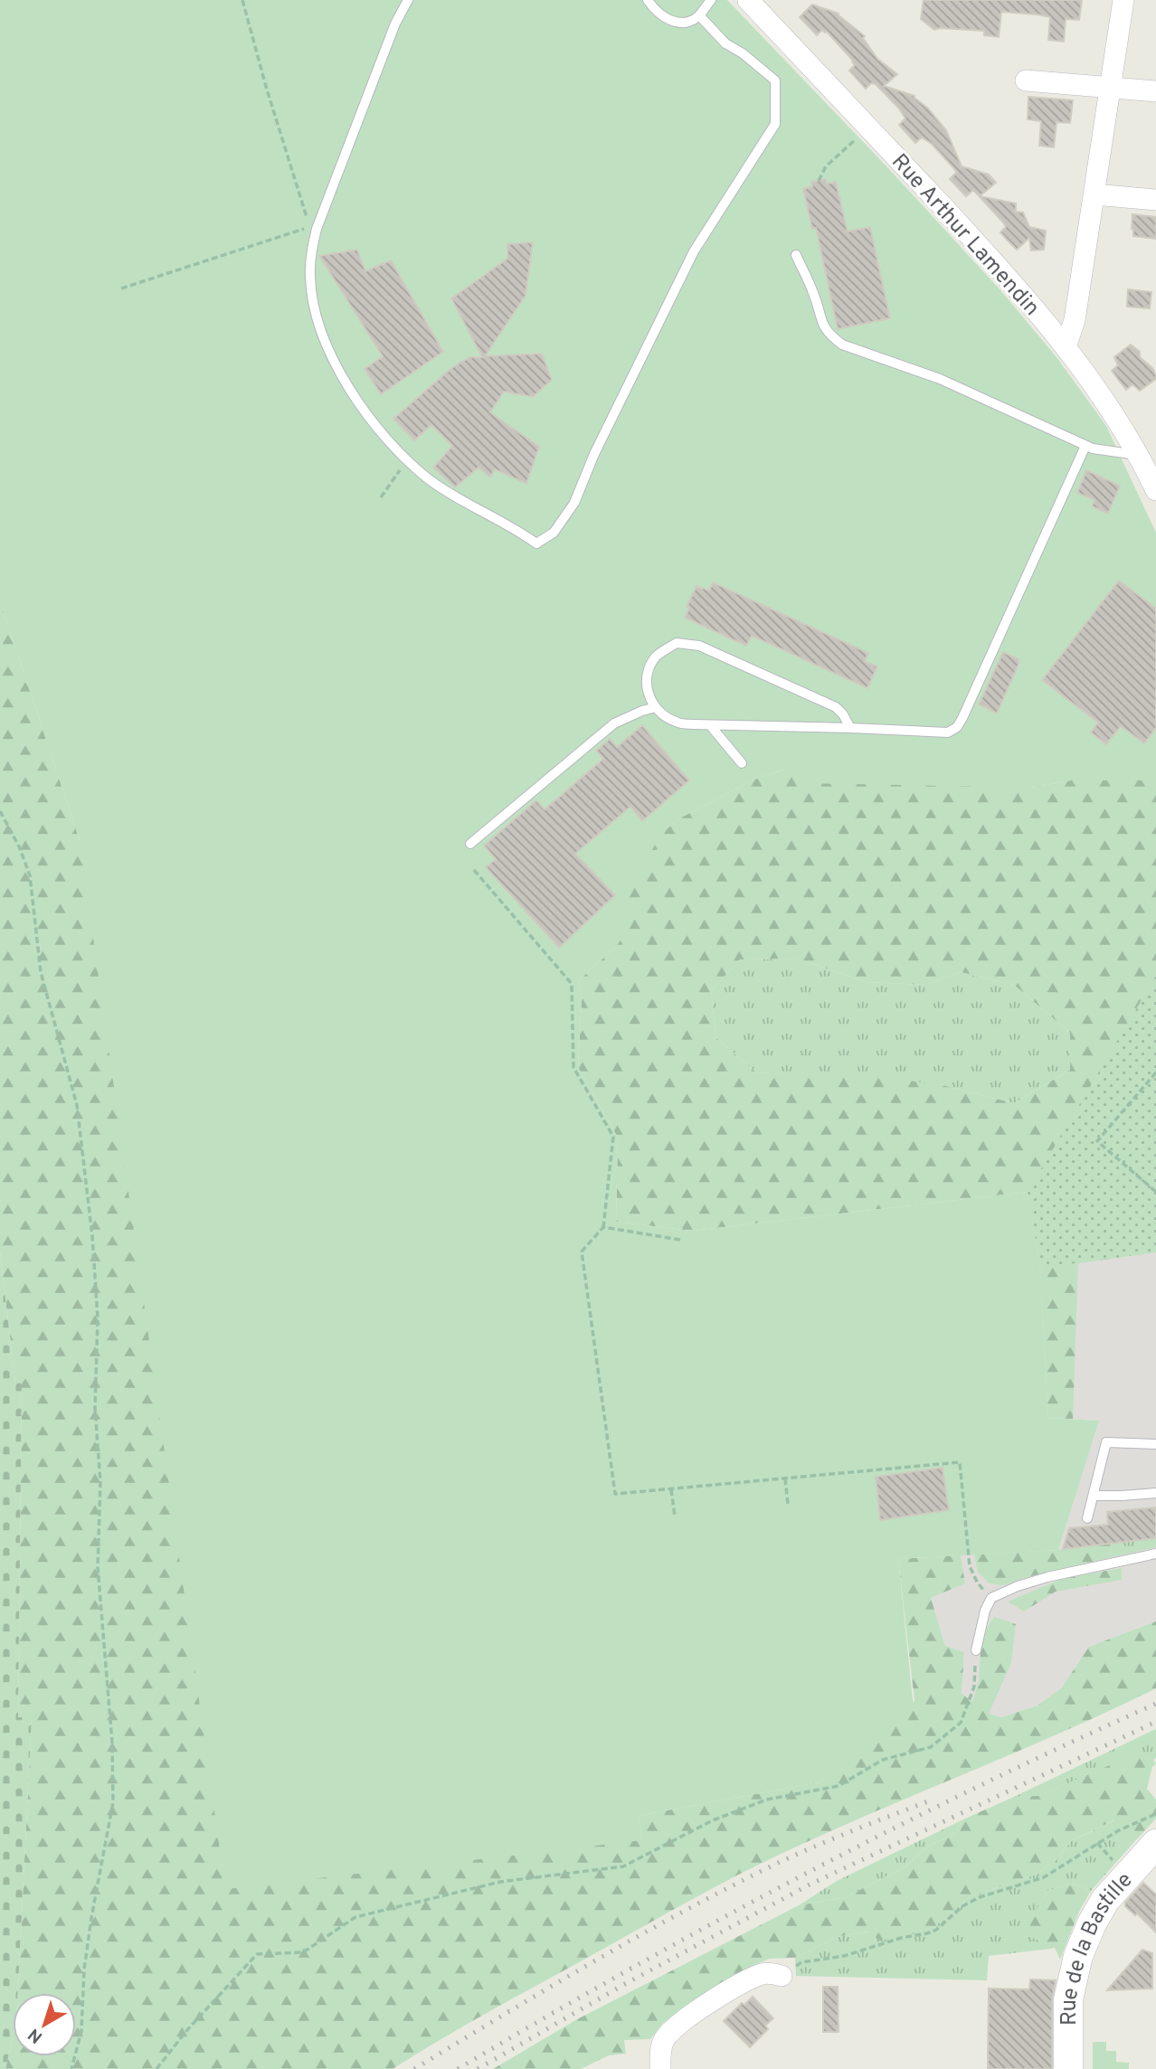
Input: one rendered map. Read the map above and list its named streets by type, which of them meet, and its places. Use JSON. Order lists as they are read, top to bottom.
{
  "streets": {
    "street": ["Rue Arthur Lamendin", "Rue de la Bastille"]
  },
  "north": "bottom left"
}
